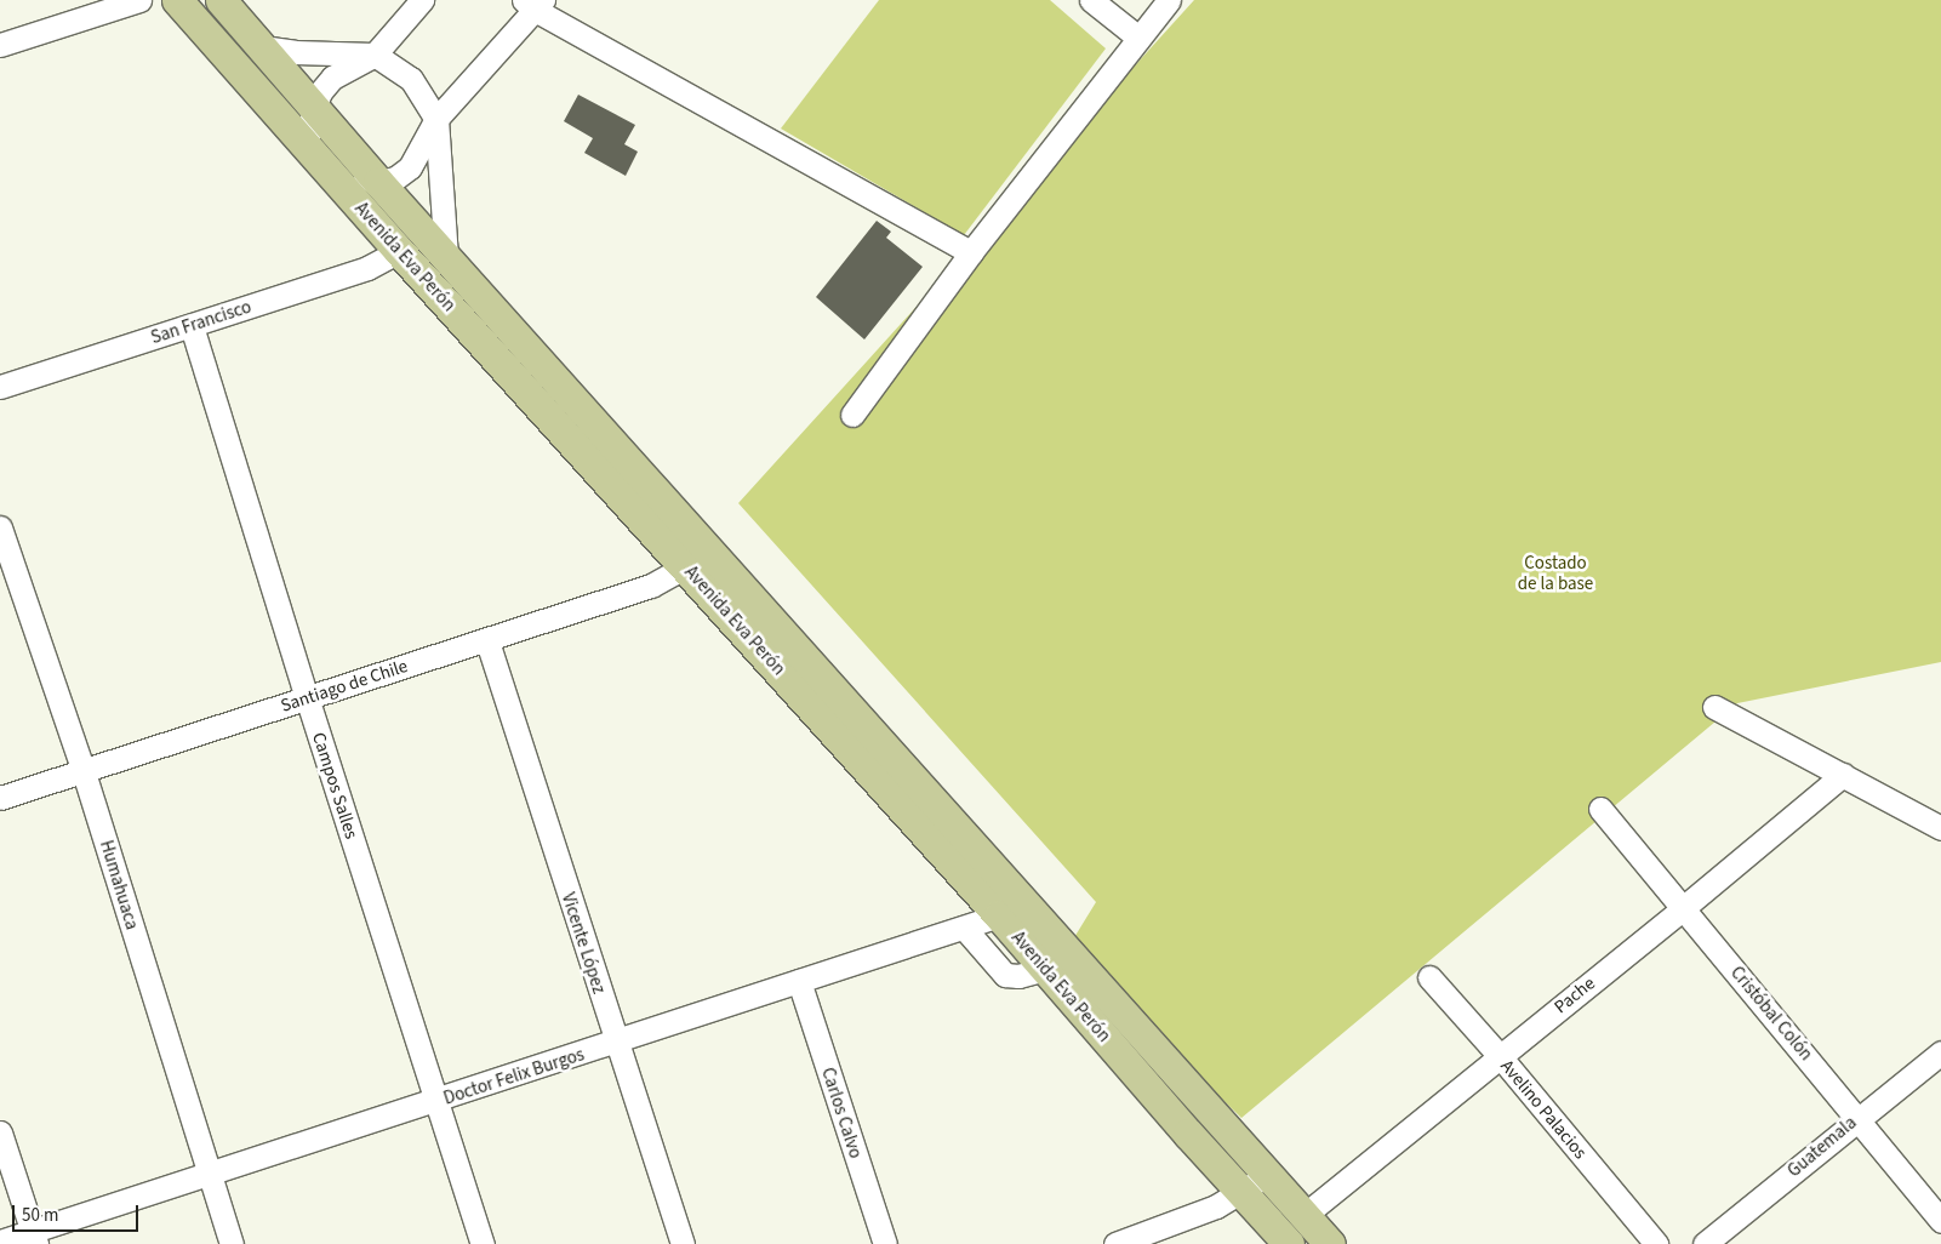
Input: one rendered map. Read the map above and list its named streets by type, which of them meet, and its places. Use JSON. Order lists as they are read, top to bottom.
{
  "streets": {
    "main road": ["Avenida Eva Perón"],
    "street": [
      "San Francisco",
      "Santiago de Chile",
      "Campos Salles",
      "Humahuaca",
      "Vicente López",
      "Pache",
      "Cristóbal Colón",
      "Doctor Felix Burgos",
      "Avelino Palacios",
      "Carlos Calvo",
      "Guatemala"
    ]
  },
  "crossings": [
    ["Avenida Eva Perón", "San Francisco"],
    ["Avenida Eva Perón", "Santiago de Chile"],
    ["Avenida Eva Perón", "Pache"],
    ["Avenida Eva Perón", "Doctor Felix Burgos"],
    ["San Francisco", "Campos Salles"],
    ["Santiago de Chile", "Campos Salles"],
    ["Santiago de Chile", "Humahuaca"],
    ["Santiago de Chile", "Vicente López"],
    ["Campos Salles", "Doctor Felix Burgos"],
    ["Humahuaca", "Doctor Felix Burgos"],
    ["Vicente López", "Doctor Felix Burgos"],
    ["Pache", "Cristóbal Colón"],
    ["Pache", "Avelino Palacios"],
    ["Cristóbal Colón", "Guatemala"],
    ["Doctor Felix Burgos", "Carlos Calvo"]
  ],
  "parks": ["Costado de la base"],
  "scale_bar": "50 m"
}
